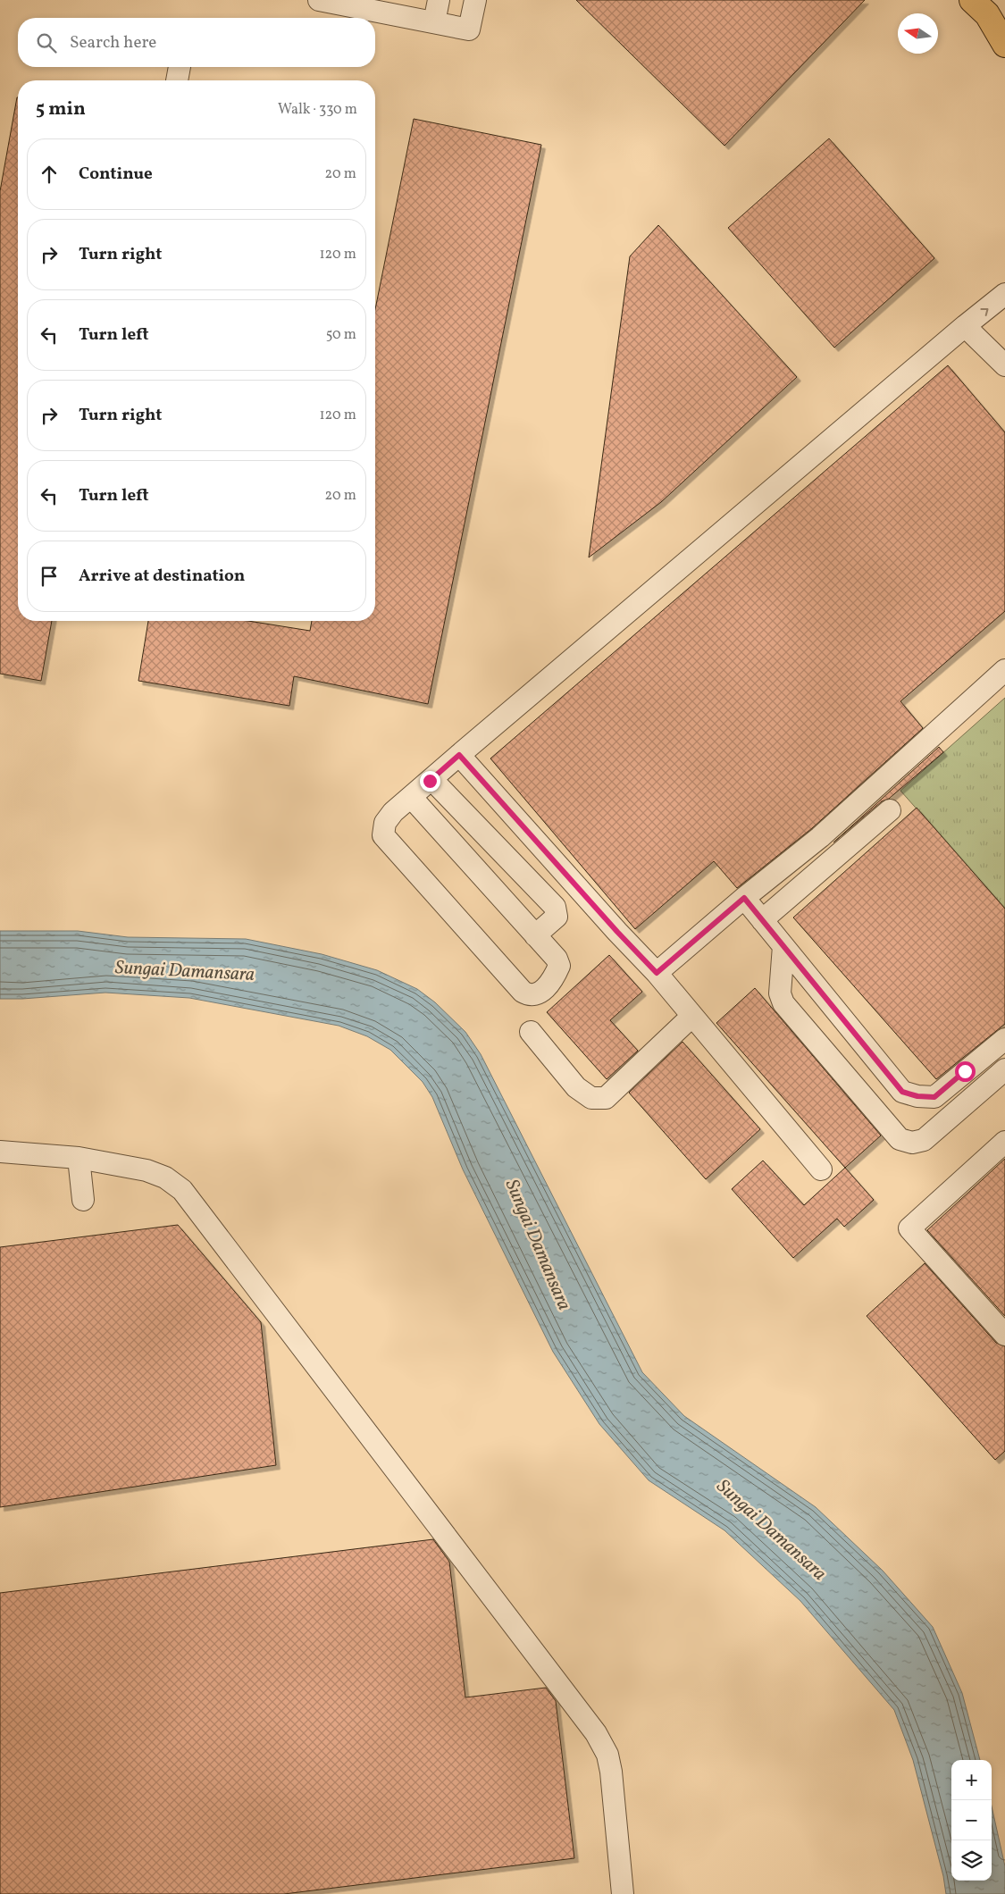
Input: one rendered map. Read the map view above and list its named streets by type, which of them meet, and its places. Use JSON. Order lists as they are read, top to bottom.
{
  "water": ["Sungai Damansara"],
  "north": "left",
  "page": {
    "search": "Search here",
    "heading": ["5 min", "Walk · 330 m"],
    "list": [
      ["Continue", "20 m"],
      ["Turn right", "120 m"],
      ["Turn left", "50 m"],
      ["Turn right", "120 m"],
      ["Turn left", "20 m"],
      "Arrive at destination"
    ],
    "map_buttons": ["+", "−"]
  }
}
